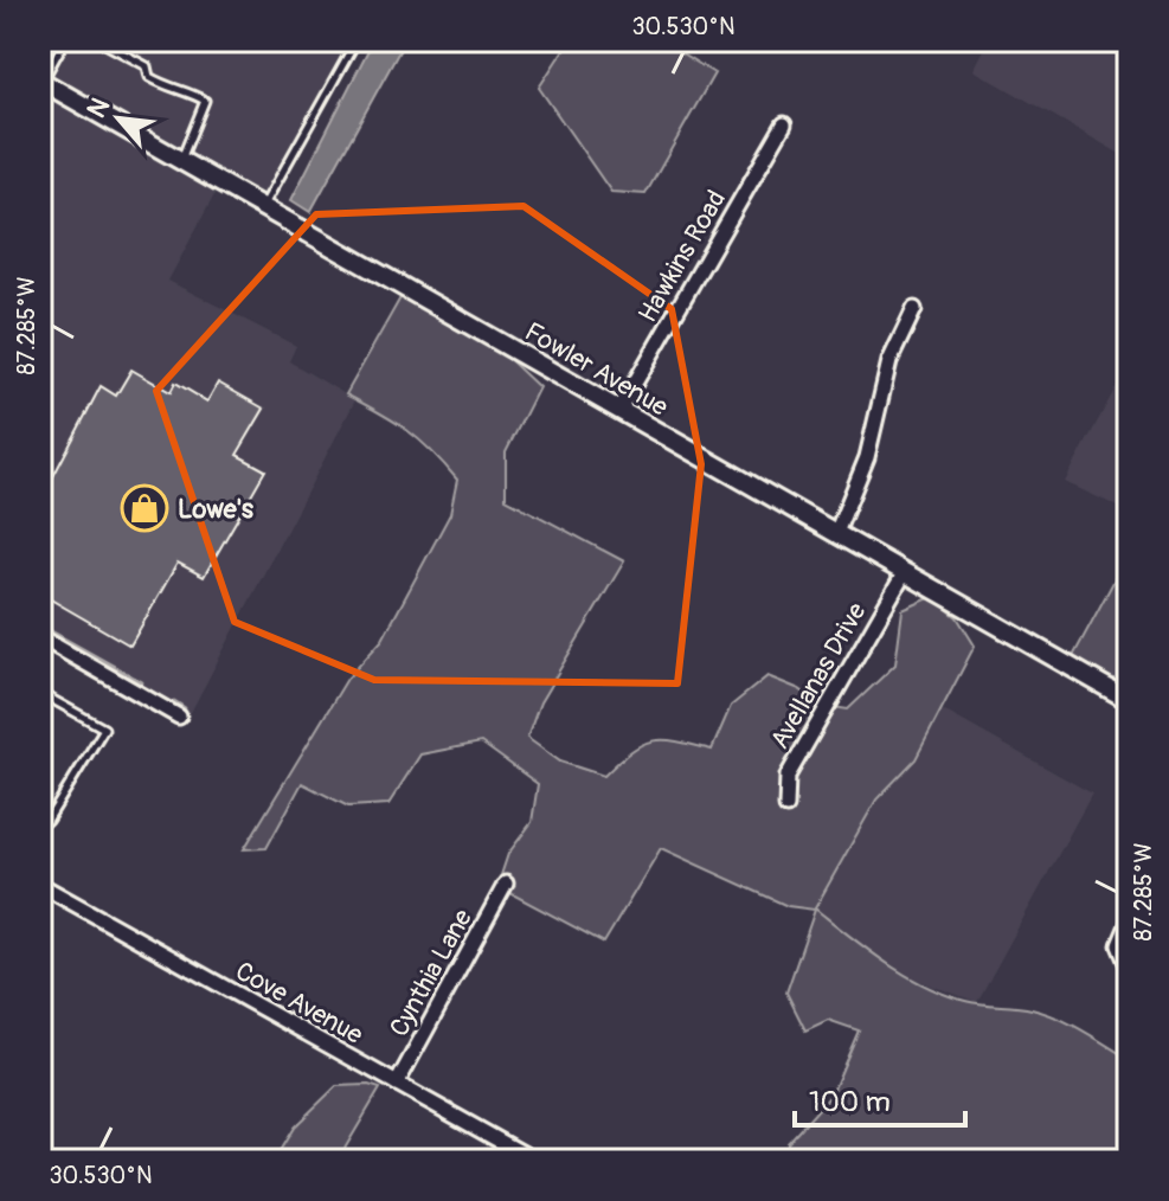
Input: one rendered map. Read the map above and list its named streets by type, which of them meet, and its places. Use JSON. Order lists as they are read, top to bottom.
{
  "streets": {
    "street": [
      "Hawkins Road",
      "Fowler Avenue",
      "Avellanas Drive",
      "Cynthia Lane",
      "Cove Avenue"
    ]
  },
  "crossings": [
    ["Hawkins Road", "Fowler Avenue"],
    ["Fowler Avenue", "Avellanas Drive"],
    ["Cynthia Lane", "Cove Avenue"]
  ],
  "places": {
    "shop": ["Lowe's"]
  },
  "scale_bar": "100 m",
  "north": "top left",
  "coordinates": ["30.530°N", "87.285°W"]
}
